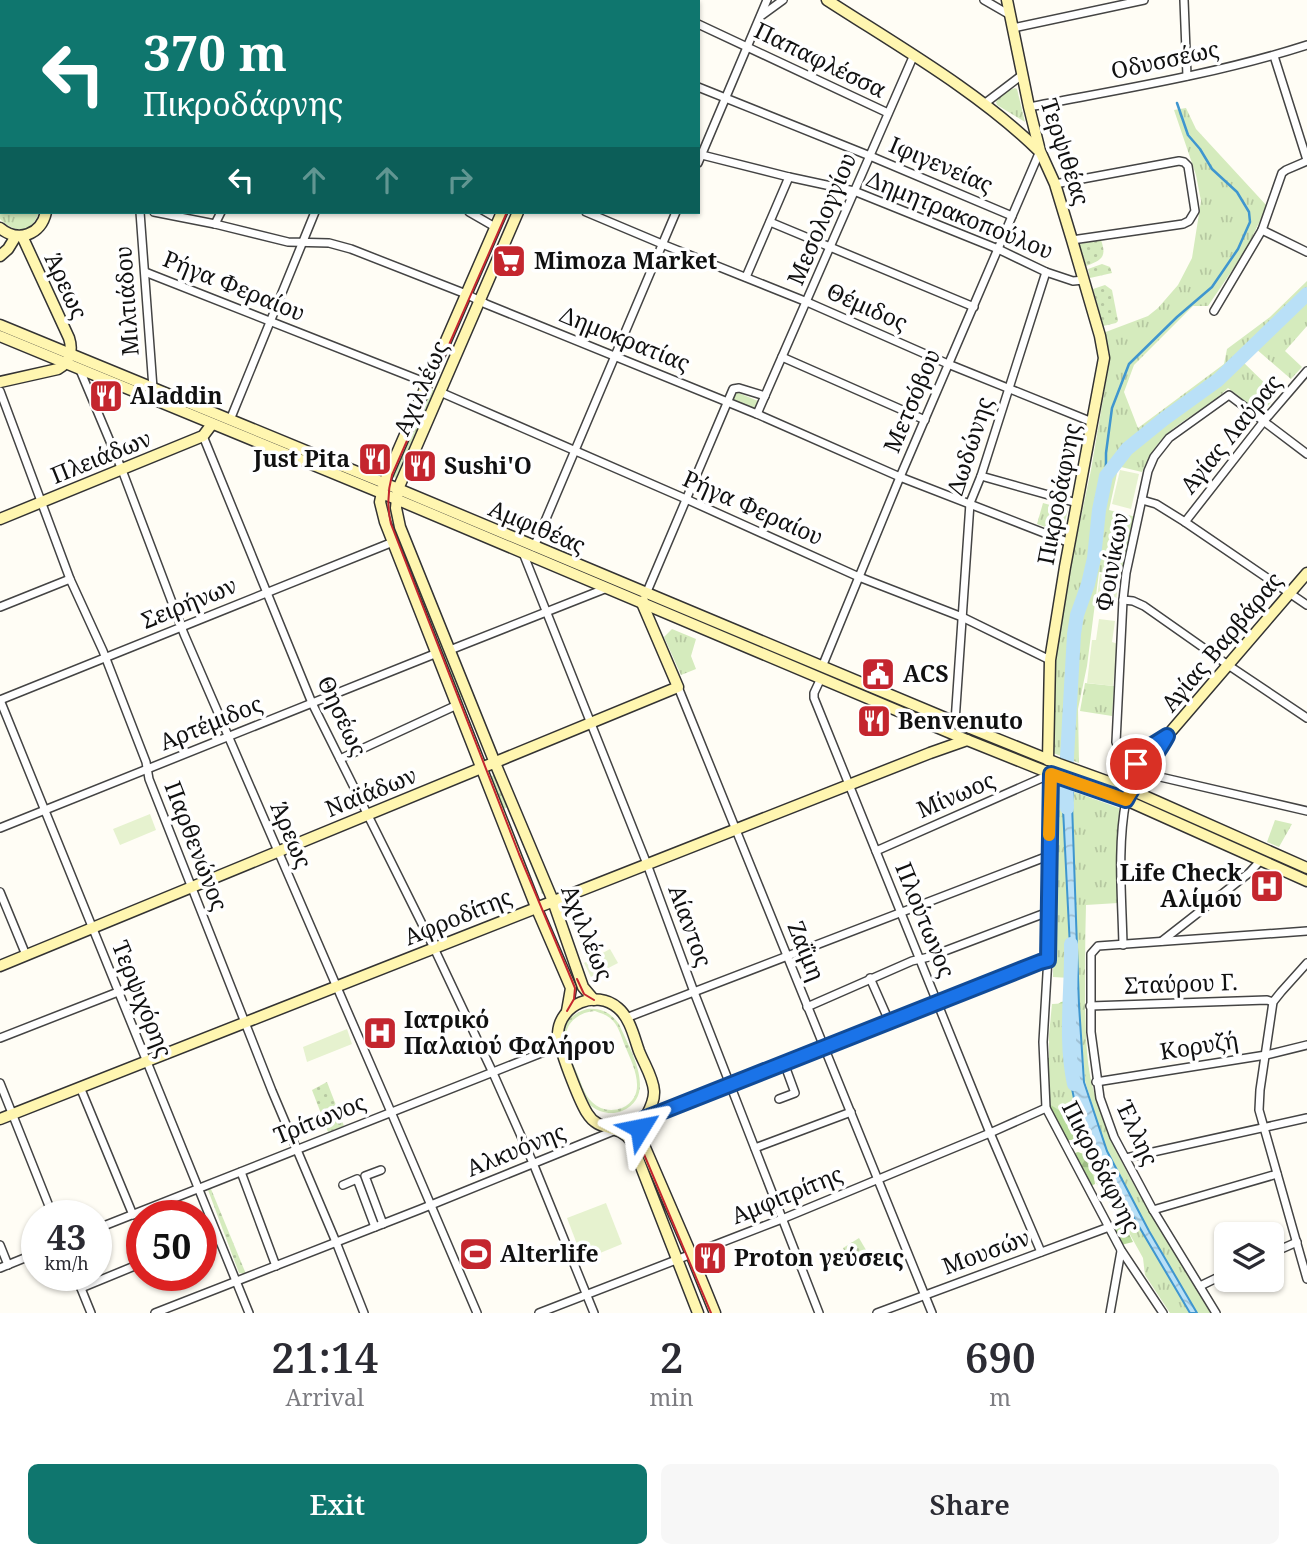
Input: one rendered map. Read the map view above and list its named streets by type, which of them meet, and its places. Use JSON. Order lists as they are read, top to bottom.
{
  "streets": {
    "main road": [
      "Τερψιθέας",
      "Άρεως",
      "Αχιλλέως",
      "Πλειάδων",
      "Πικροδάφνης",
      "Αμφιθέας",
      "Αγίας Βαρβάρας",
      "Ναϊάδων",
      "Αφροδίτης",
      "Ζαΐμη",
      "Αλκυόνης"
    ],
    "street": [
      "Παπαφλέσσα",
      "Οδυσσέως",
      "Ιφιγενείας",
      "Δημητρακοπούλου",
      "Μεσολογγίου",
      "Ρήγα Φεραίου",
      "Μιλτιάδου",
      "Θέμιδος",
      "Δημοκρατίας",
      "Μετσόβου",
      "Αγίας Λαύρας",
      "Δωδώνης",
      "Φοινίκων",
      "Σειρήνων",
      "Θησέως",
      "Αρτέμιδος",
      "Μίνωος",
      "Παρθενώνος",
      "Πλούτωνος",
      "Αίαντος",
      "Σταύρου Γ.",
      "Τερψιχόρης",
      "Κορυζή",
      "Τρίτωνος",
      "Έλλης",
      "Αμφιτρίτης",
      "Μουσών"
    ]
  },
  "crossings": [
    ["Παπαφλέσσα", "Μεσολογγίου"],
    ["Οδυσσέως", "Τερψιθέας"],
    ["Τερψιθέας", "Μετσόβου"],
    ["Τερψιθέας", "Πικροδάφνης"],
    ["Ιφιγενείας", "Μεσολογγίου"],
    ["Ιφιγενείας", "Μετσόβου"],
    ["Δημητρακοπούλου", "Μεσολογγίου"],
    ["Δημητρακοπούλου", "Μετσόβου"],
    ["Δημητρακοπούλου", "Δωδώνης"],
    ["Δημητρακοπούλου", "Πικροδάφνης"],
    ["Μεσολογγίου", "Θέμιδος"],
    ["Μεσολογγίου", "Δημοκρατίας"],
    ["Άρεως", "Πλειάδων"],
    ["Άρεως", "Αμφιθέας"],
    ["Άρεως", "Σειρήνων"],
    ["Άρεως", "Αρτέμιδος"],
    ["Άρεως", "Ναϊάδων"],
    ["Άρεως", "Αφροδίτης"],
    ["Άρεως", "Τρίτωνος"],
    ["Άρεως", "Αλκυόνης"],
    ["Ρήγα Φεραίου", "Μιλτιάδου"],
    ["Ρήγα Φεραίου", "Αχιλλέως"],
    ["Ρήγα Φεραίου", "Μετσόβου"],
    ["Ρήγα Φεραίου", "Δωδώνης"],
    ["Ρήγα Φεραίου", "Πικροδάφνης"],
    ["Μιλτιάδου", "Αμφιθέας"],
    ["Θέμιδος", "Μετσόβου"],
    ["Θέμιδος", "Δωδώνης"],
    ["Θέμιδος", "Πικροδάφνης"],
    ["Δημοκρατίας", "Αχιλλέως"],
    ["Δημοκρατίας", "Μετσόβου"],
    ["Δημοκρατίας", "Δωδώνης"],
    ["Δημοκρατίας", "Πικροδάφνης"],
    ["Αχιλλέως", "Αμφιθέας"],
    ["Αχιλλέως", "Σειρήνων"],
    ["Αχιλλέως", "Αρτέμιδος"],
    ["Αχιλλέως", "Ναϊάδων"],
    ["Αχιλλέως", "Αφροδίτης"],
    ["Αχιλλέως", "Τρίτωνος"],
    ["Αχιλλέως", "Αλκυόνης"],
    ["Μετσόβου", "Αμφιθέας"],
    ["Αγίας Λαύρας", "Φοινίκων"],
    ["Δωδώνης", "Αμφιθέας"],
    ["Δωδώνης", "Αφροδίτης"],
    ["Πλειάδων", "Θησέως"],
    ["Πλειάδων", "Παρθενώνος"],
    ["Πικροδάφνης", "Αμφιθέας"],
    ["Πικροδάφνης", "Μίνωος"],
    ["Πικροδάφνης", "Αλκυόνης"],
    ["Πικροδάφνης", "Αμφιτρίτης"],
    ["Πικροδάφνης", "Μουσών"],
    ["Αμφιθέας", "Αγίας Βαρβάρας"],
    ["Αμφιθέας", "Μίνωος"],
    ["Αμφιθέας", "Αφροδίτης"],
    ["Αμφιθέας", "Πλούτωνος"],
    ["Αμφιθέας", "Αίαντος"],
    ["Αμφιθέας", "Ζαΐμη"],
    ["Φοινίκων", "Αγίας Βαρβάρας"],
    ["Σειρήνων", "Θησέως"],
    ["Σειρήνων", "Παρθενώνος"],
    ["Σειρήνων", "Τερψιχόρης"],
    ["Θησέως", "Αρτέμιδος"],
    ["Θησέως", "Ναϊάδων"],
    ["Θησέως", "Αφροδίτης"],
    ["Θησέως", "Τρίτωνος"],
    ["Θησέως", "Αλκυόνης"],
    ["Θησέως", "Αμφιτρίτης"],
    ["Αρτέμιδος", "Παρθενώνος"],
    ["Αρτέμιδος", "Τερψιχόρης"],
    ["Ναϊάδων", "Παρθενώνος"],
    ["Ναϊάδων", "Αίαντος"],
    ["Ναϊάδων", "Ζαΐμη"],
    ["Ναϊάδων", "Τερψιχόρης"],
    ["Μίνωος", "Πλούτωνος"],
    ["Παρθενώνος", "Αφροδίτης"],
    ["Παρθενώνος", "Τρίτωνος"],
    ["Παρθενώνος", "Αλκυόνης"],
    ["Αφροδίτης", "Πλούτωνος"],
    ["Αφροδίτης", "Αίαντος"],
    ["Αφροδίτης", "Ζαΐμη"],
    ["Αφροδίτης", "Τερψιχόρης"],
    ["Πλούτωνος", "Αλκυόνης"],
    ["Πλούτωνος", "Αμφιτρίτης"],
    ["Πλούτωνος", "Μουσών"],
    ["Αίαντος", "Αλκυόνης"],
    ["Αίαντος", "Αμφιτρίτης"],
    ["Ζαΐμη", "Αλκυόνης"],
    ["Ζαΐμη", "Αμφιτρίτης"],
    ["Ζαΐμη", "Μουσών"],
    ["Σταύρου Γ.", "Έλλης"],
    ["Τερψιχόρης", "Τρίτωνος"],
    ["Τερψιχόρης", "Αλκυόνης"],
    ["Κορυζή", "Έλλης"],
    ["Τρίτωνος", "Αλκυόνης"]
  ],
  "places": {
    "supermarket": ["Mimoza Market"],
    "restaurant": [
      "Aladdin",
      "Just Pita",
      "Sushi'O",
      "Benvenuto",
      "Proton γεύσεις"
    ],
    "public building": ["ACS"],
    "hospital": ["Life Check Αλίμου", "Ιατρικό Παλαιού Φαλήρου"],
    "sports": ["Alterlife"]
  },
  "page": {
    "turn": ["370 m", "Πικροδάφνης"],
    "speed": "43 km/h",
    "limit": "50",
    "eta": [
      "21:14",
      "Arrival",
      "2",
      "min",
      "690",
      "m"
    ],
    "buttons": ["Exit", "Share"]
  }
}
